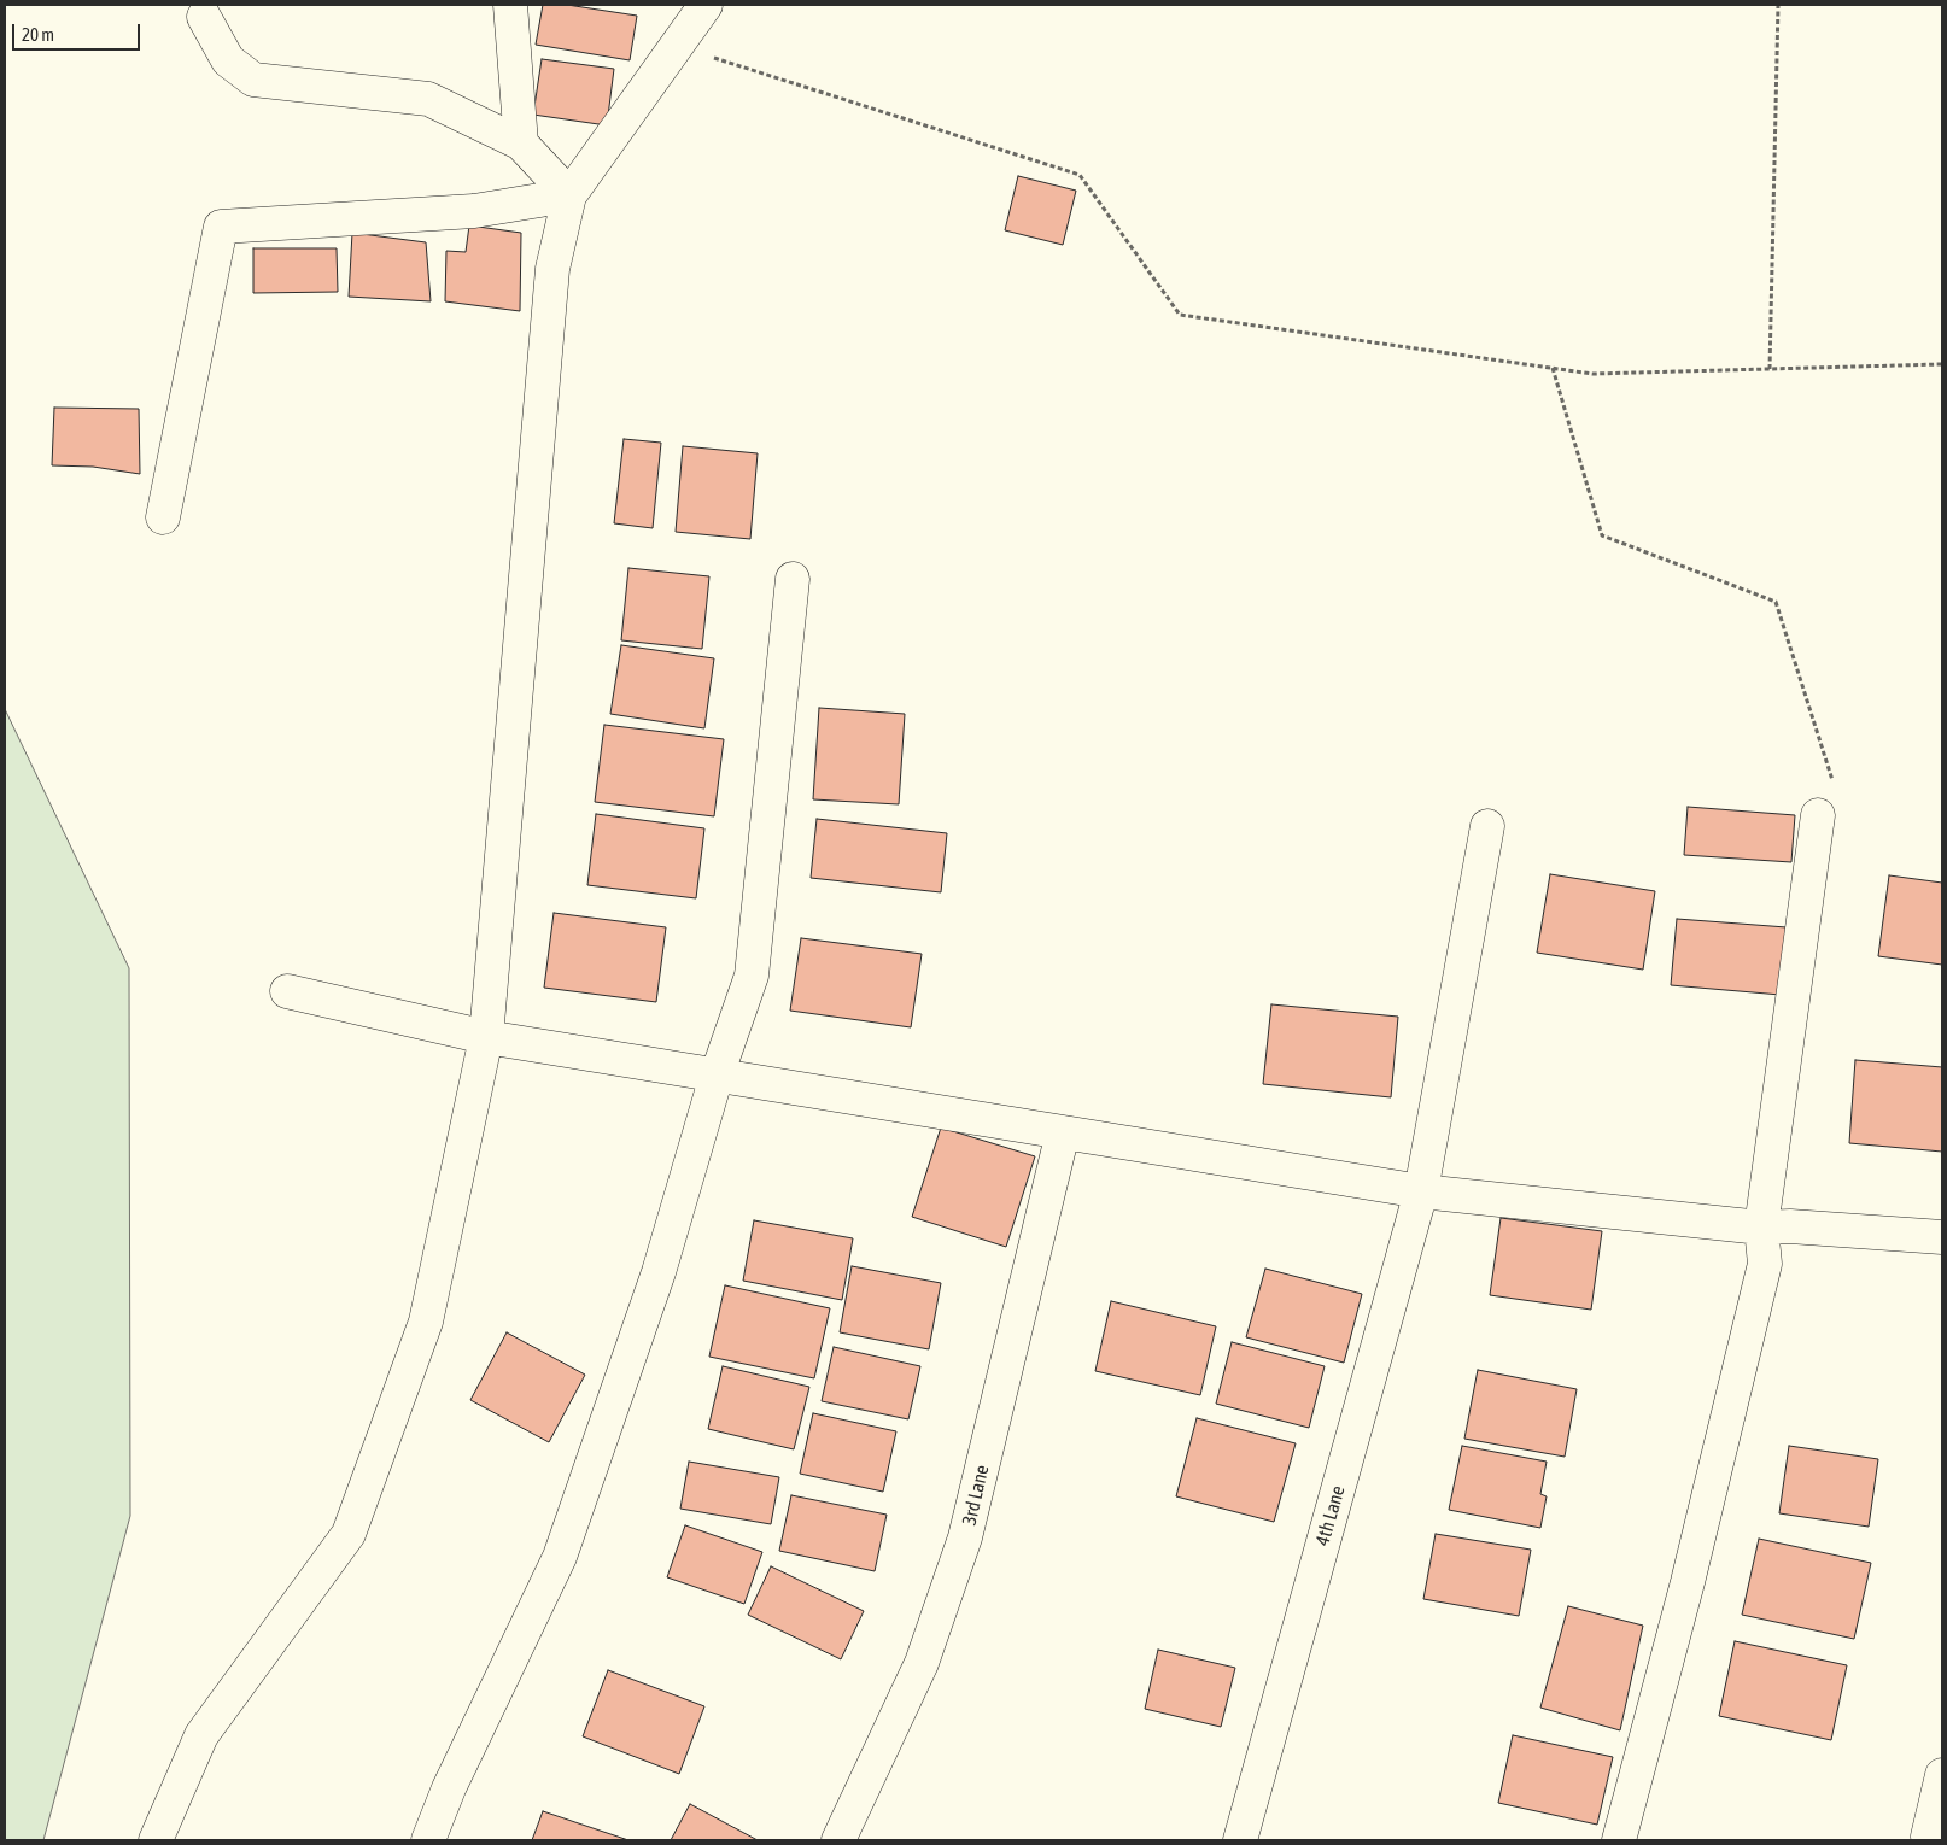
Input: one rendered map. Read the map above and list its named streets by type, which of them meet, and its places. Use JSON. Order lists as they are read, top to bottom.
{
  "streets": {
    "street": ["3rd Lane", "4th Lane"]
  },
  "scale_bar": "20 m"
}
